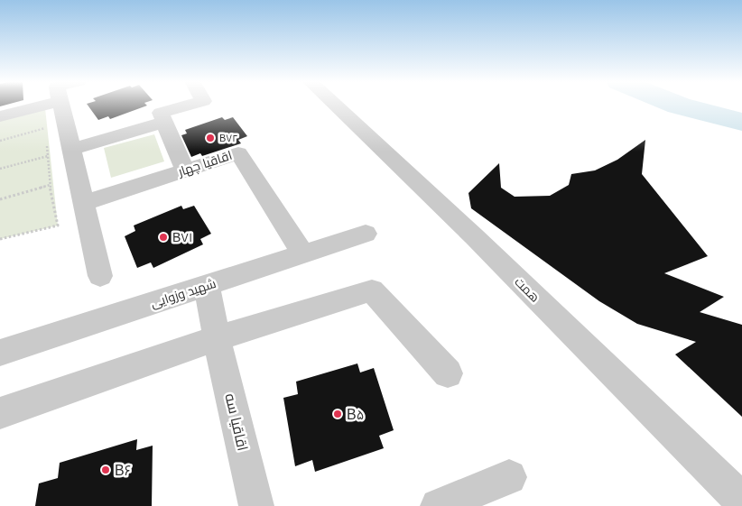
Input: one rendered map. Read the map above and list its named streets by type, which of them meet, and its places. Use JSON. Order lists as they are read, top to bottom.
{
  "streets": {
    "street": [
      "اقاقیا چهار",
      "همت",
      "شهید وزوایی",
      "اقاقیا سه"
    ]
  },
  "crossings": [
    ["اقاقیا چهار", "شهید وزوایی"],
    ["شهید وزوایی", "اقاقیا سه"]
  ],
  "places": [
    "B۷۲",
    "B۷۱",
    "B۵",
    "B۶"
  ]
}
